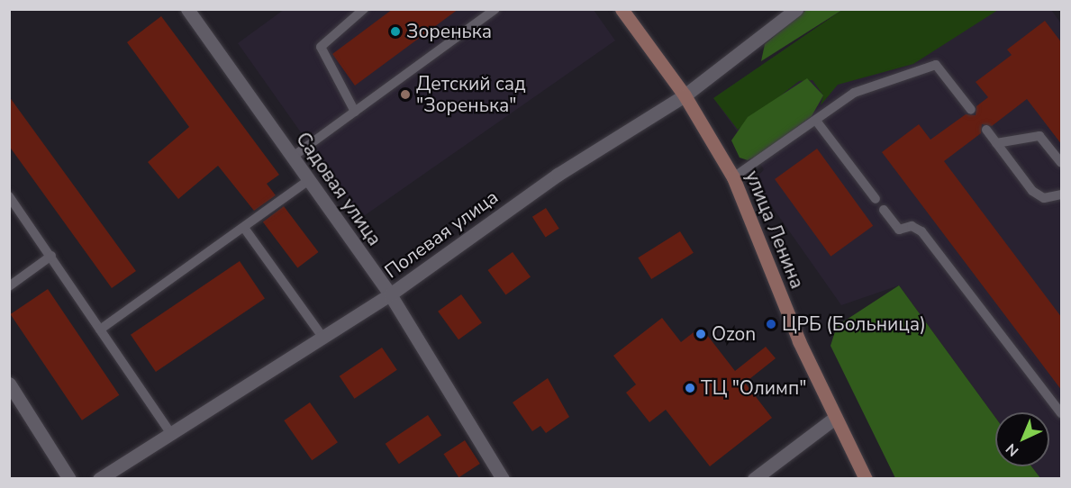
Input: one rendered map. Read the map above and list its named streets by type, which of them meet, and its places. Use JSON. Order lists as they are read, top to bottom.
{
  "streets": {
    "street": ["Садовая улица", "улица Ленина", "Полевая улица"]
  },
  "crossings": [
    ["Садовая улица", "Полевая улица"],
    ["улица Ленина", "Полевая улица"]
  ],
  "places": [
    "Зоренька",
    "Детский сад \"Зоренька\"",
    "ЦРБ (Больница)",
    "Ozon",
    "ТЦ \"Олимп\""
  ],
  "north": "bottom left"
}
